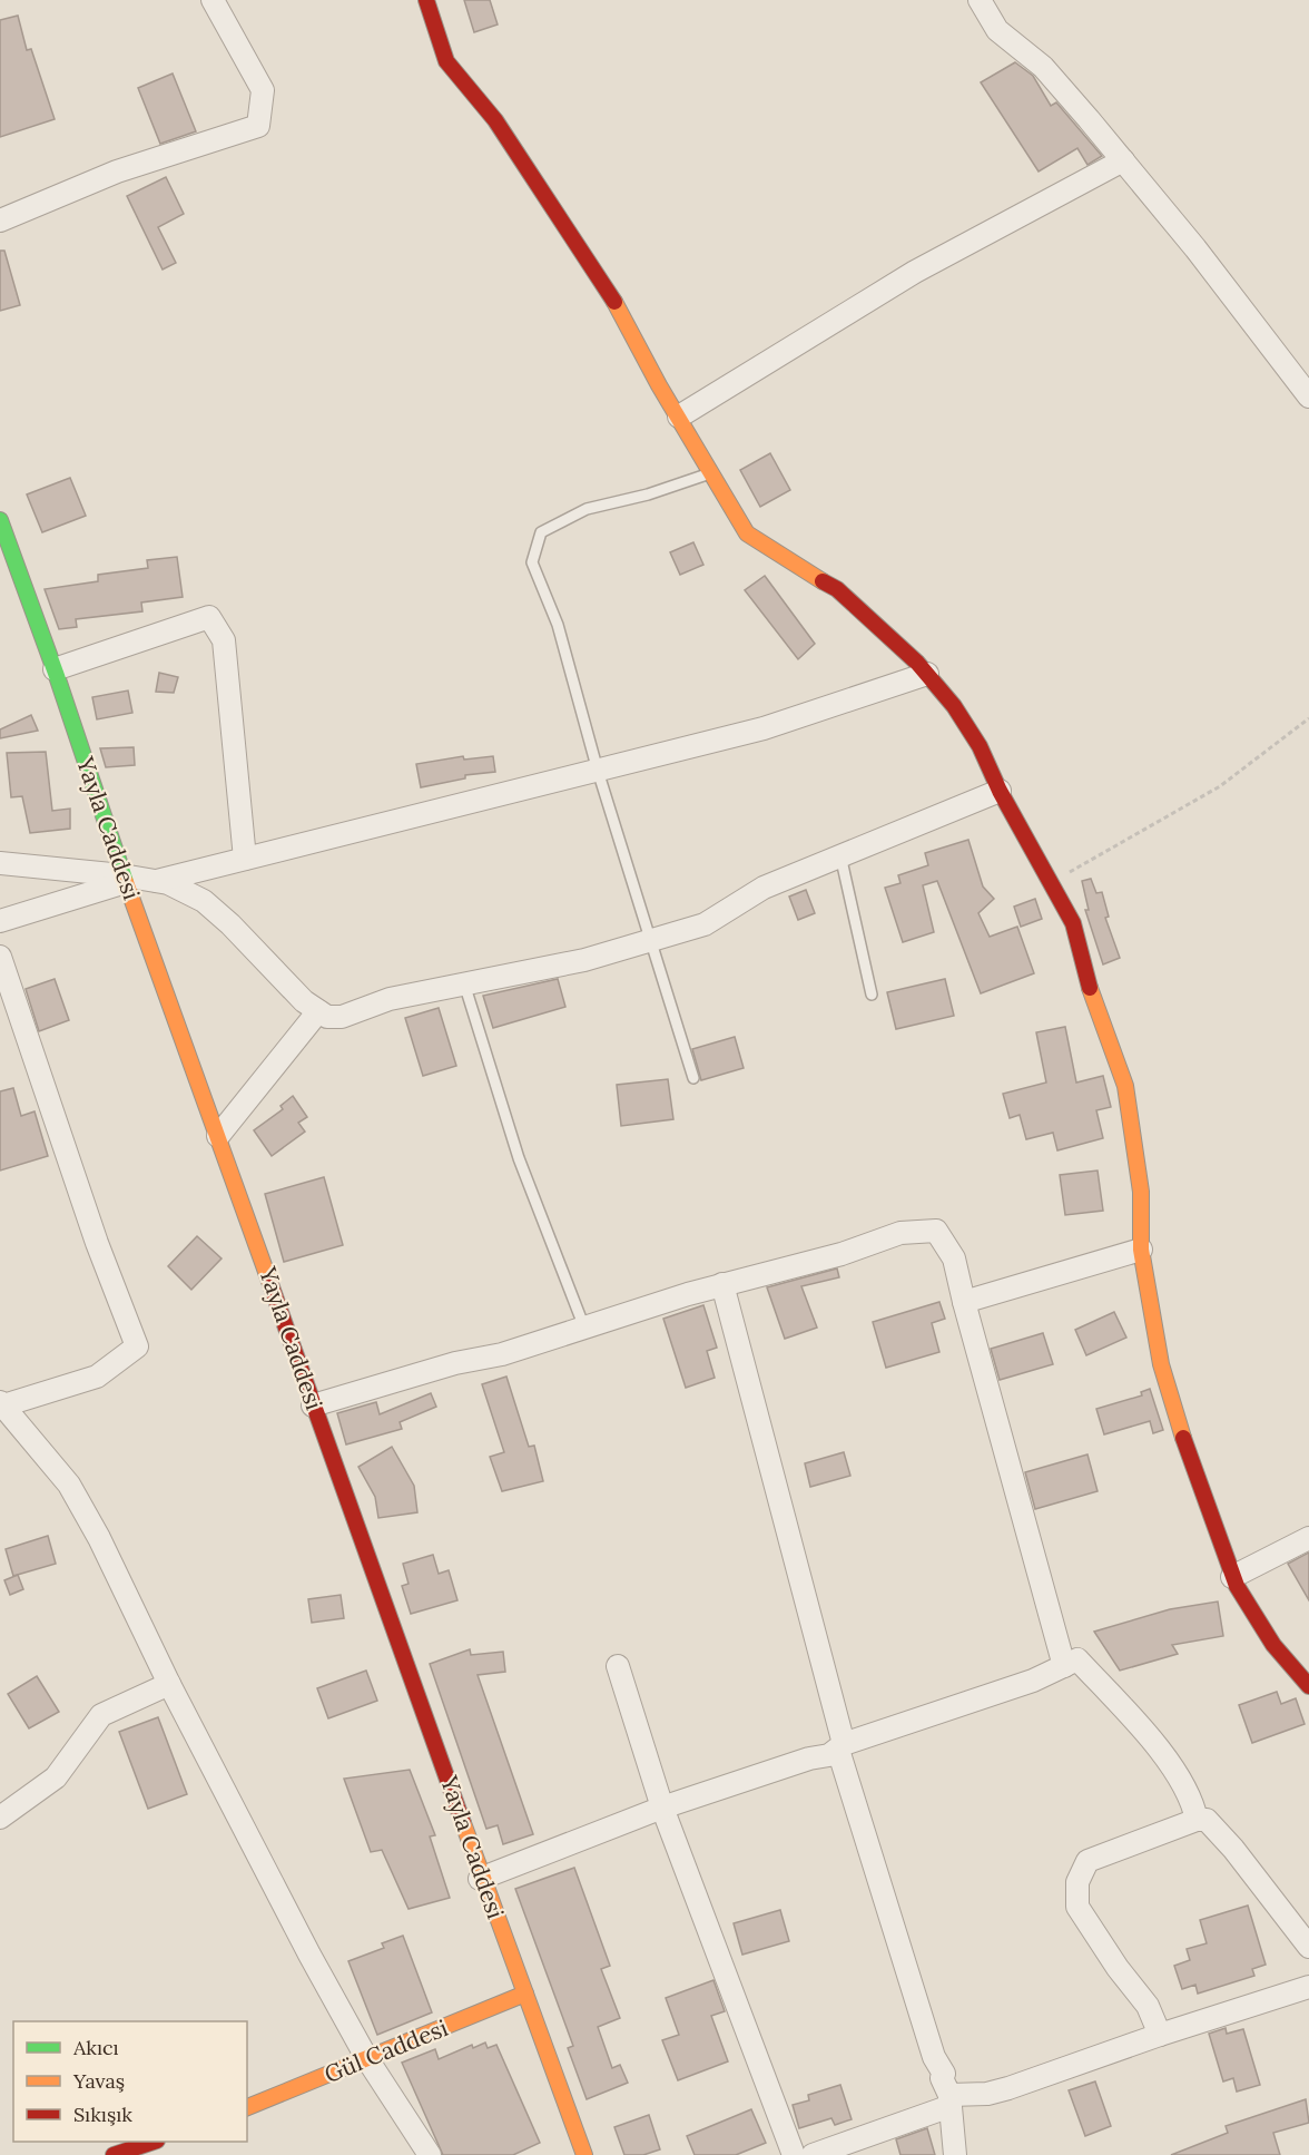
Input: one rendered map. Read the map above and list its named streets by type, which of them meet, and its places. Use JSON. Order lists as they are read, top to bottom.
{
  "streets": {
    "street": ["Yayla Caddesi", "Gül Caddesi"]
  },
  "crossings": [
    ["Yayla Caddesi", "Gül Caddesi"]
  ],
  "legend": ["Akıcı", "Yavaş", "Sıkışık"]
}
